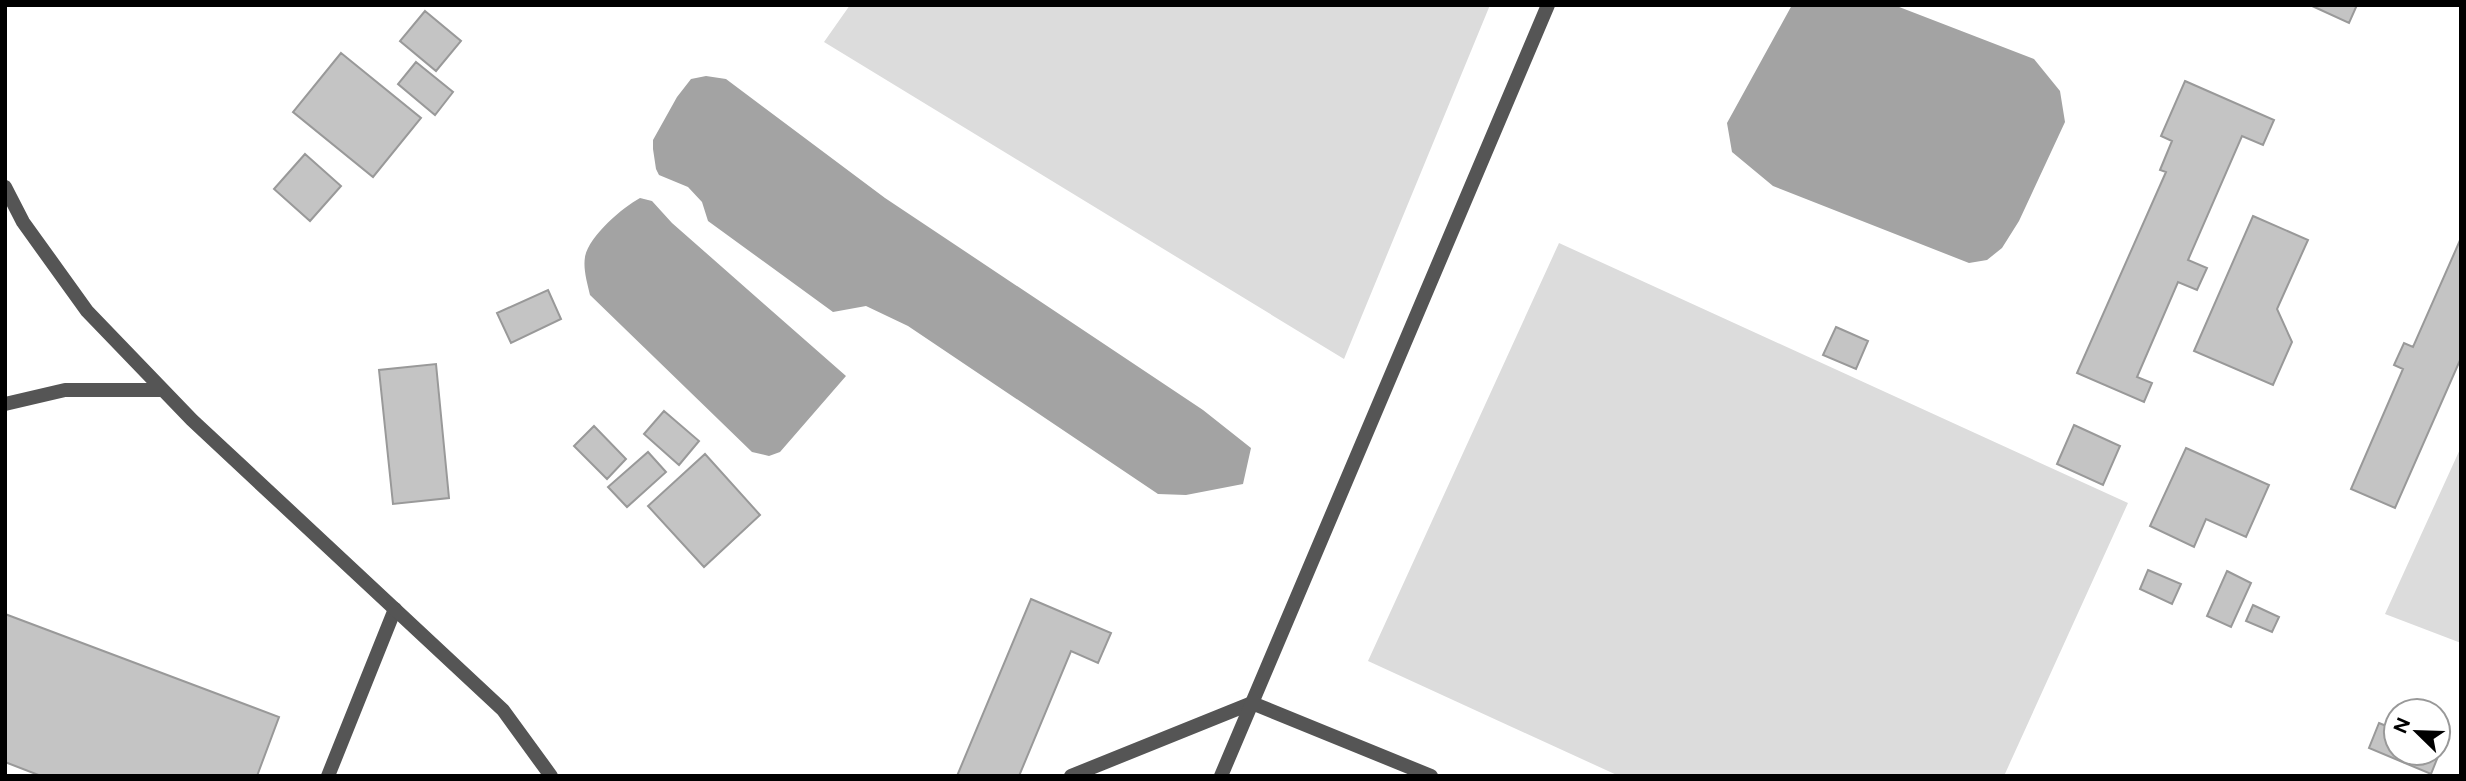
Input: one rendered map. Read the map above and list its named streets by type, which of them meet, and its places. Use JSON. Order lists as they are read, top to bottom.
{
  "north": "top left"
}
